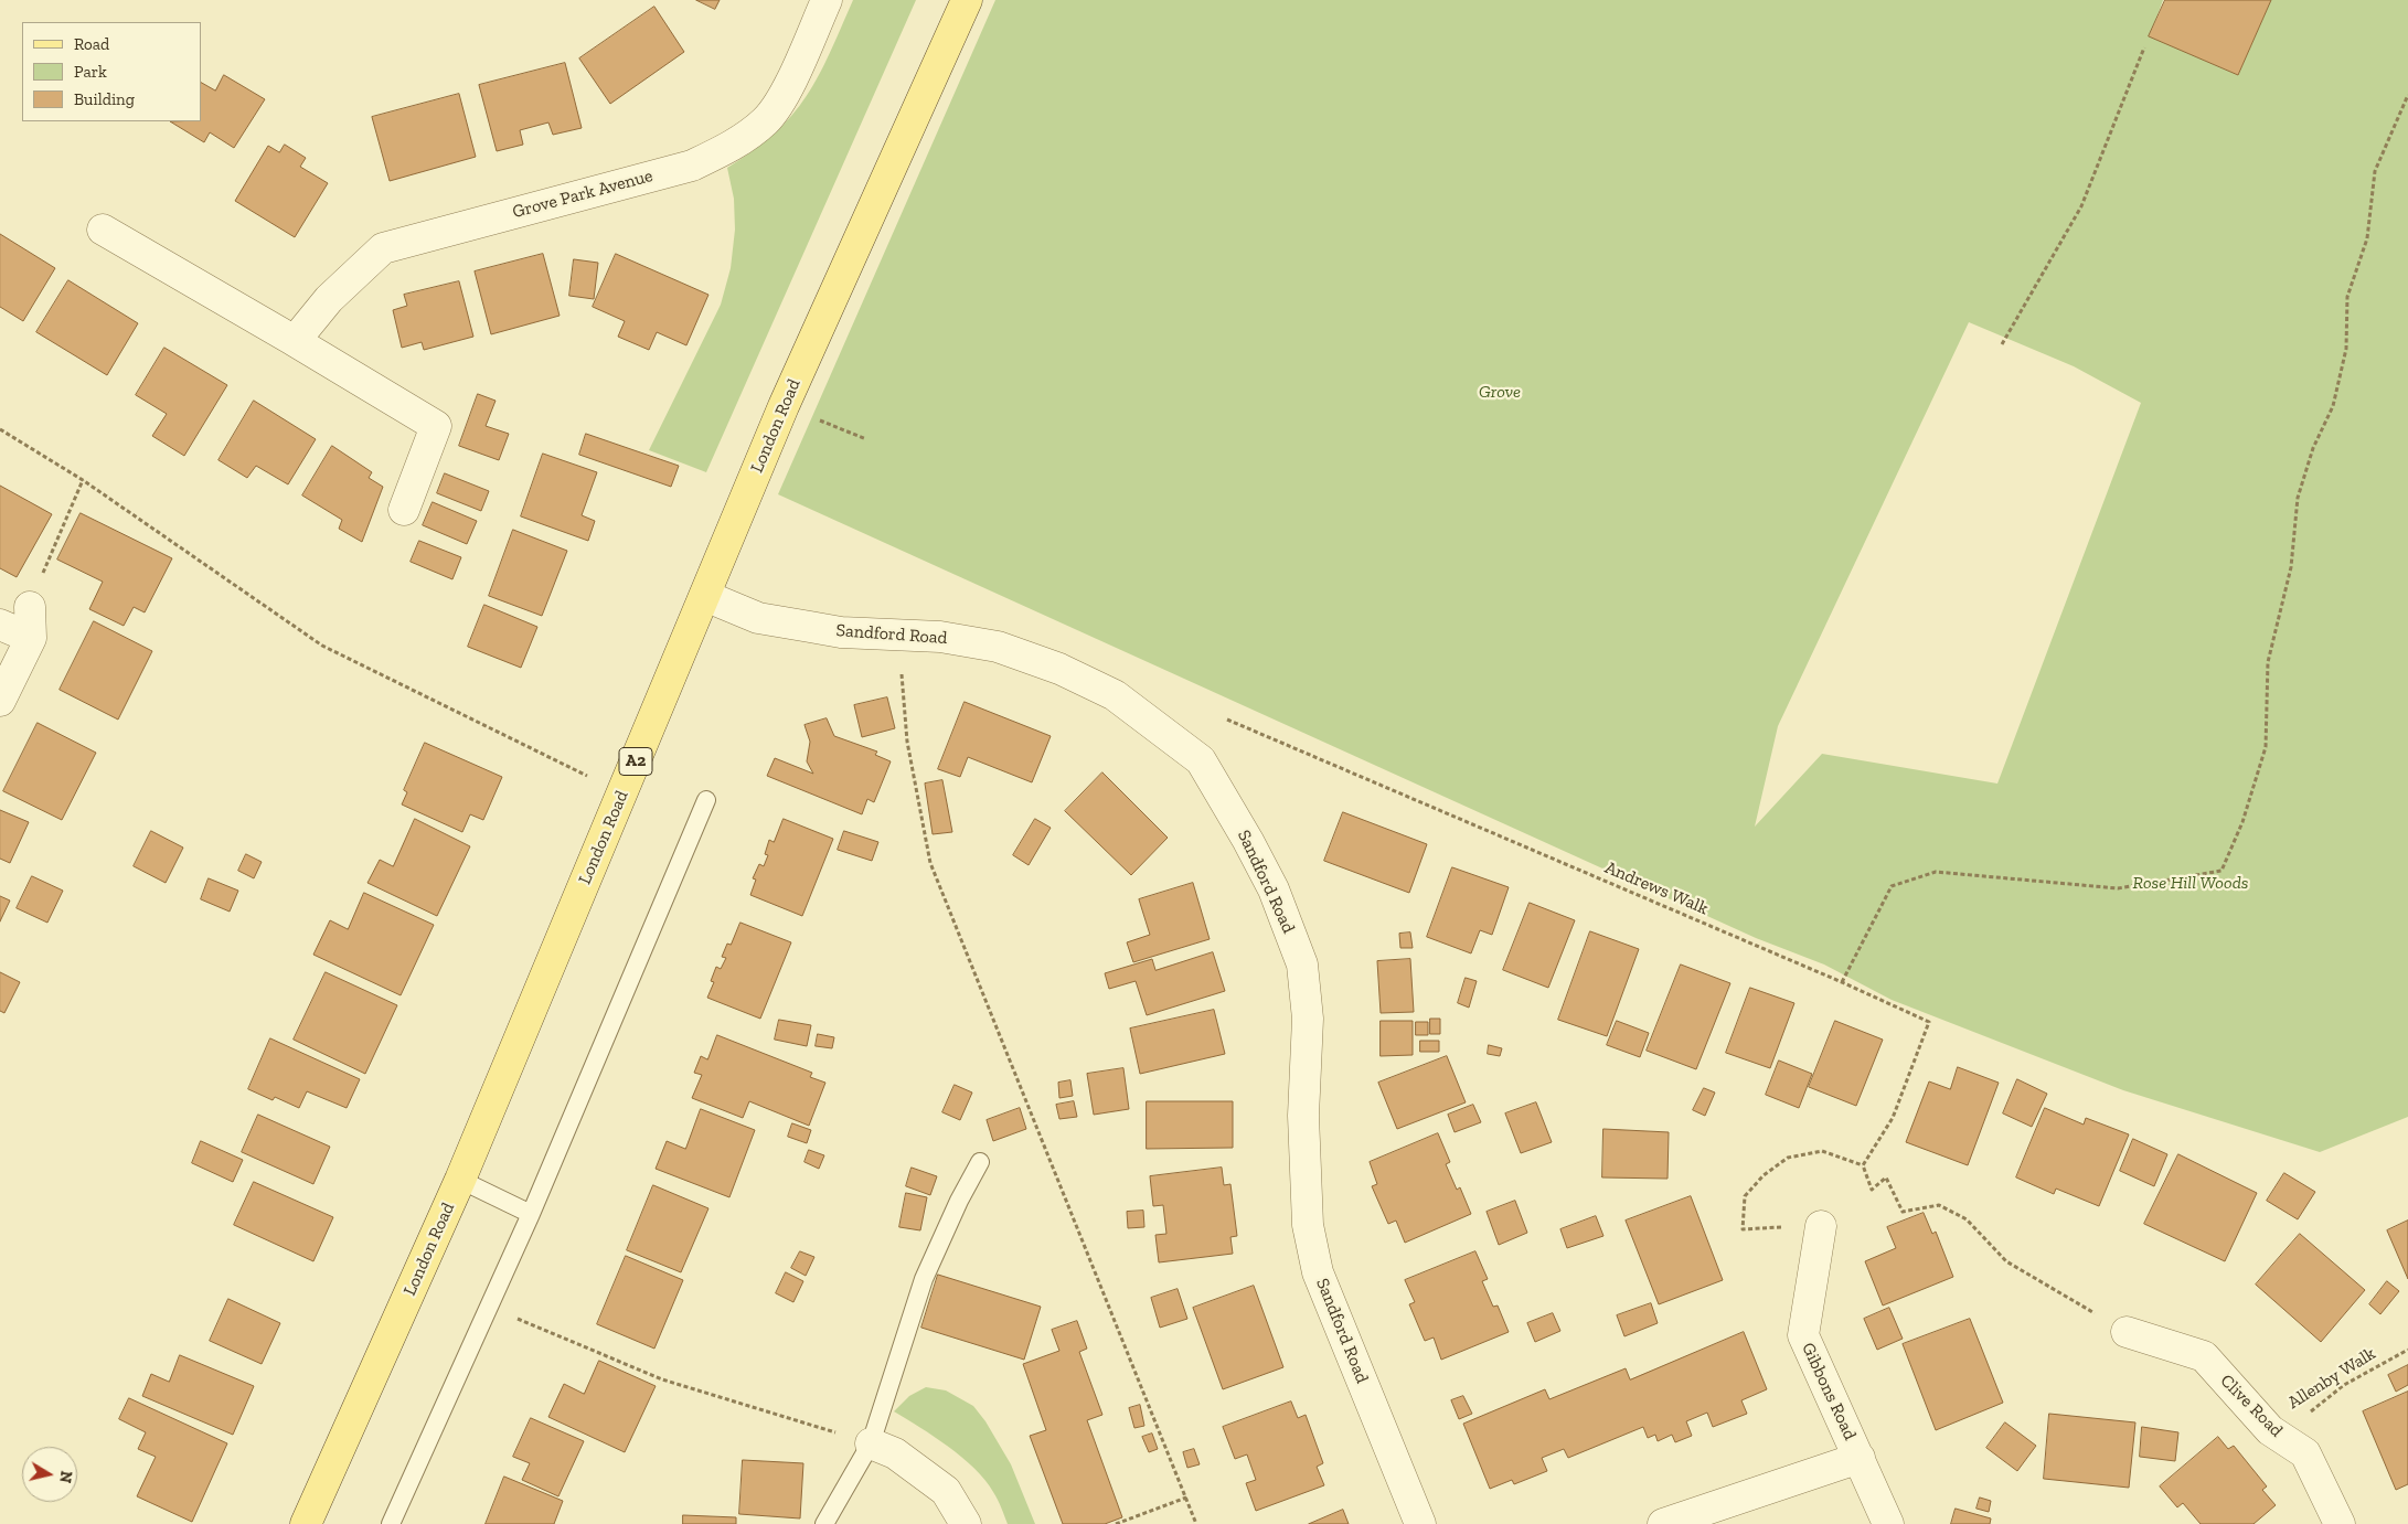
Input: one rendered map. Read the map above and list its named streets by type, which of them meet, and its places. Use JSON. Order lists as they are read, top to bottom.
{
  "streets": {
    "main road": ["London Road", "A2"],
    "street": [
      "Grove Park Avenue",
      "Sandford Road",
      "Gibbons Road",
      "Clive Road"
    ],
    "path": ["Andrews Walk", "Allenby Walk"]
  },
  "crossings": [
    ["London Road", "Sandford Road"],
    ["Allenby Walk", "Clive Road"]
  ],
  "parks": ["Grove", "Rose Hill Woods"],
  "legend": ["Road", "Park", "Building"],
  "north": "right"
}
